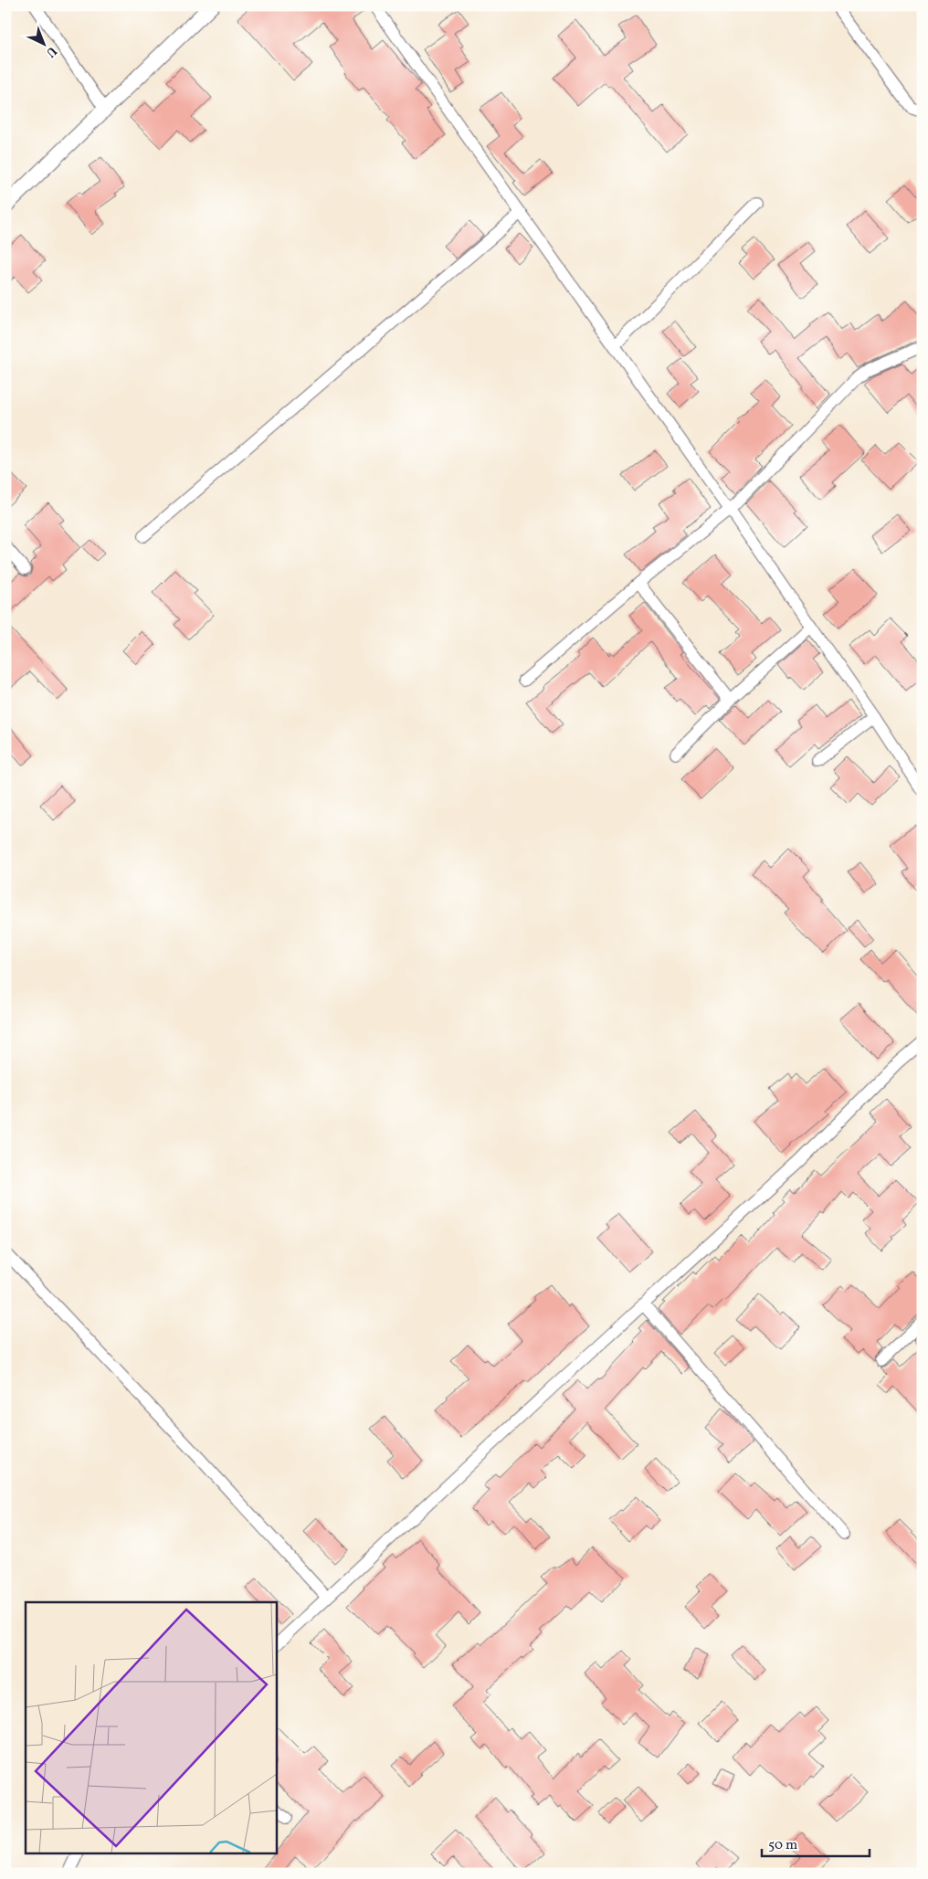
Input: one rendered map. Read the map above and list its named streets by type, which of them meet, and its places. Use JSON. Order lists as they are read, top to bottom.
{
  "scale_bar": "50 m",
  "north": "bottom right"
}
